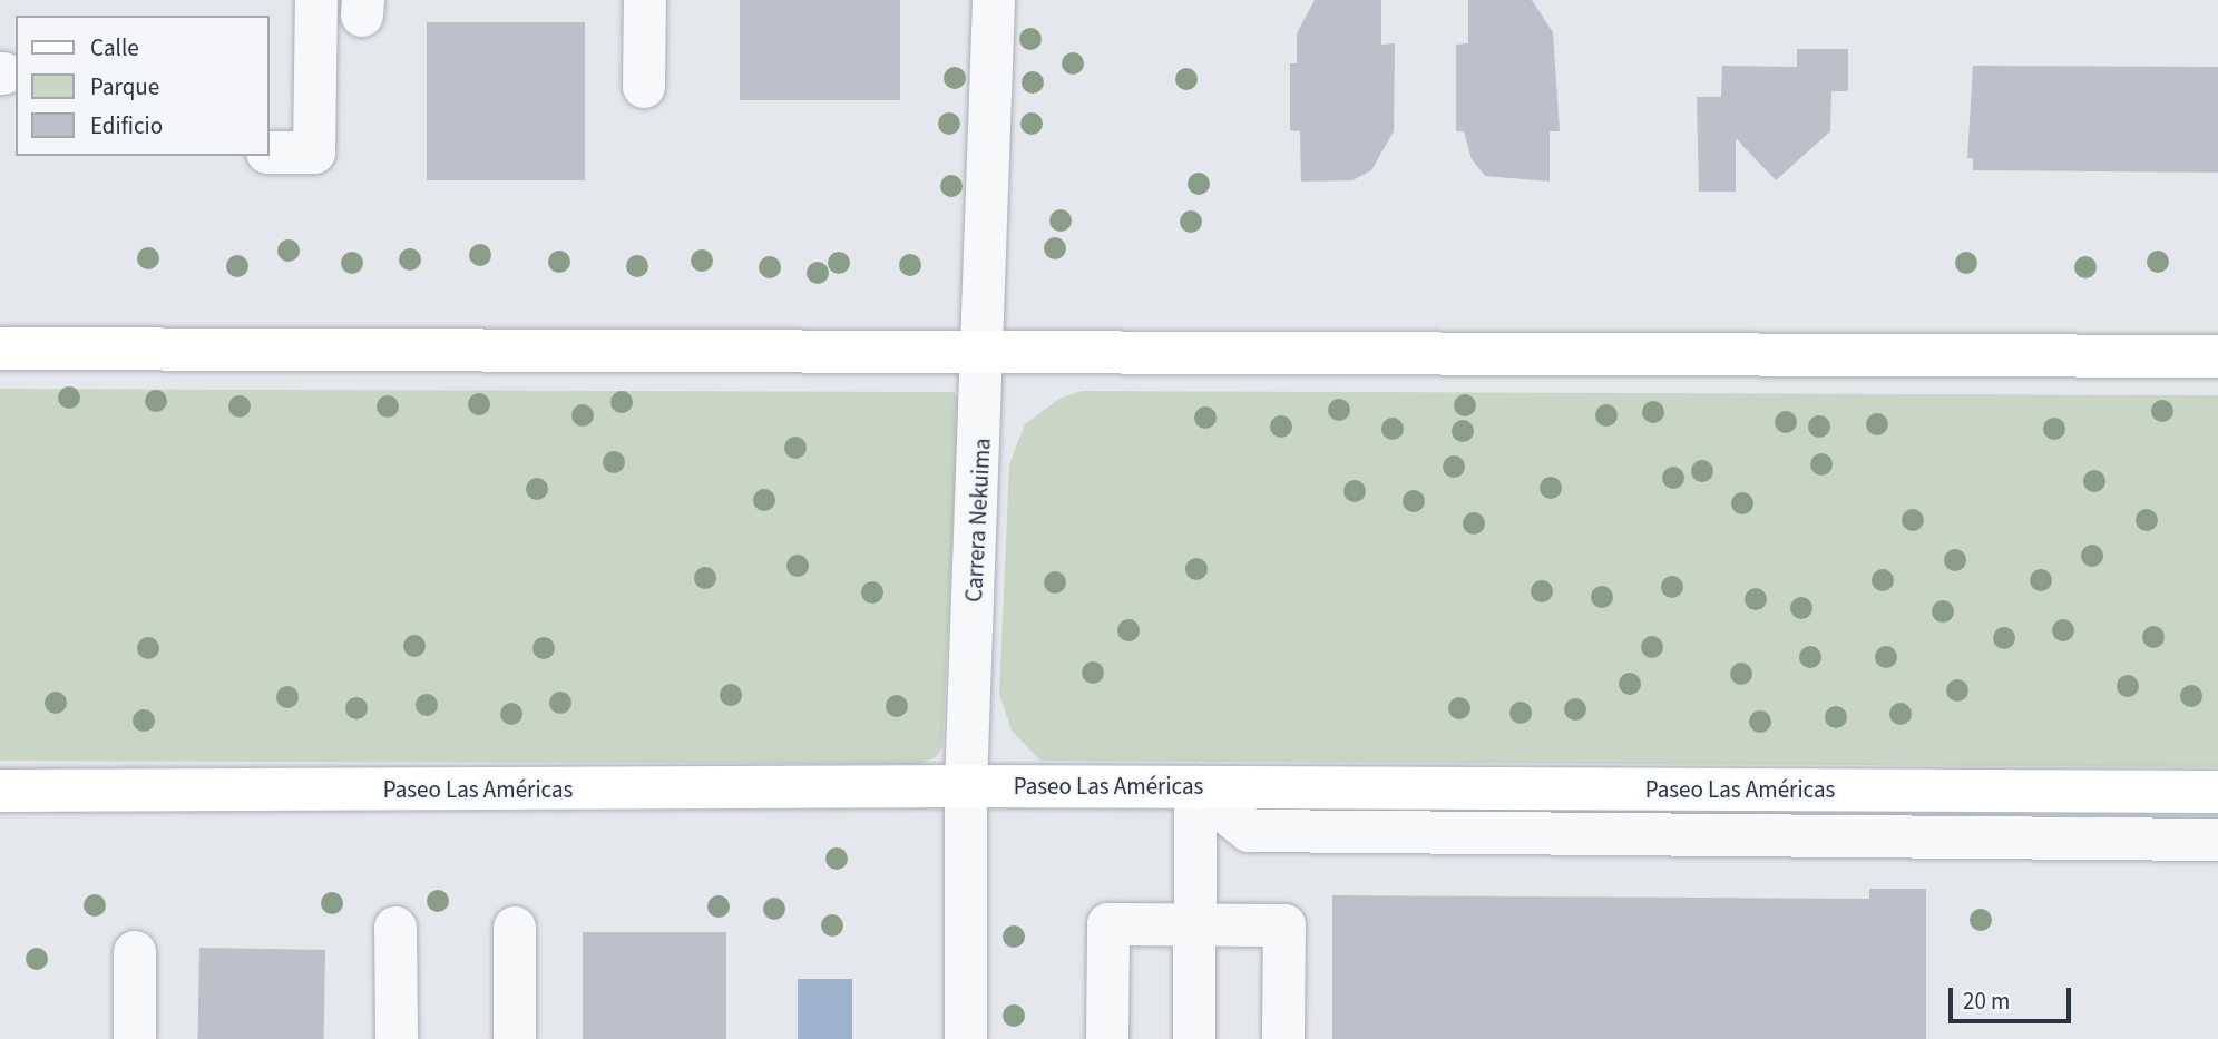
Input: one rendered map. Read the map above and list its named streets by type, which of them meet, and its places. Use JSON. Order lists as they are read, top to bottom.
{
  "streets": {
    "main road": ["Paseo Las Américas"],
    "street": ["Carrera Nekuima"]
  },
  "crossings": [
    ["Carrera Nekuima", "Paseo Las Américas"]
  ],
  "legend": ["Calle", "Parque", "Edificio"],
  "scale_bar": "20 m"
}
